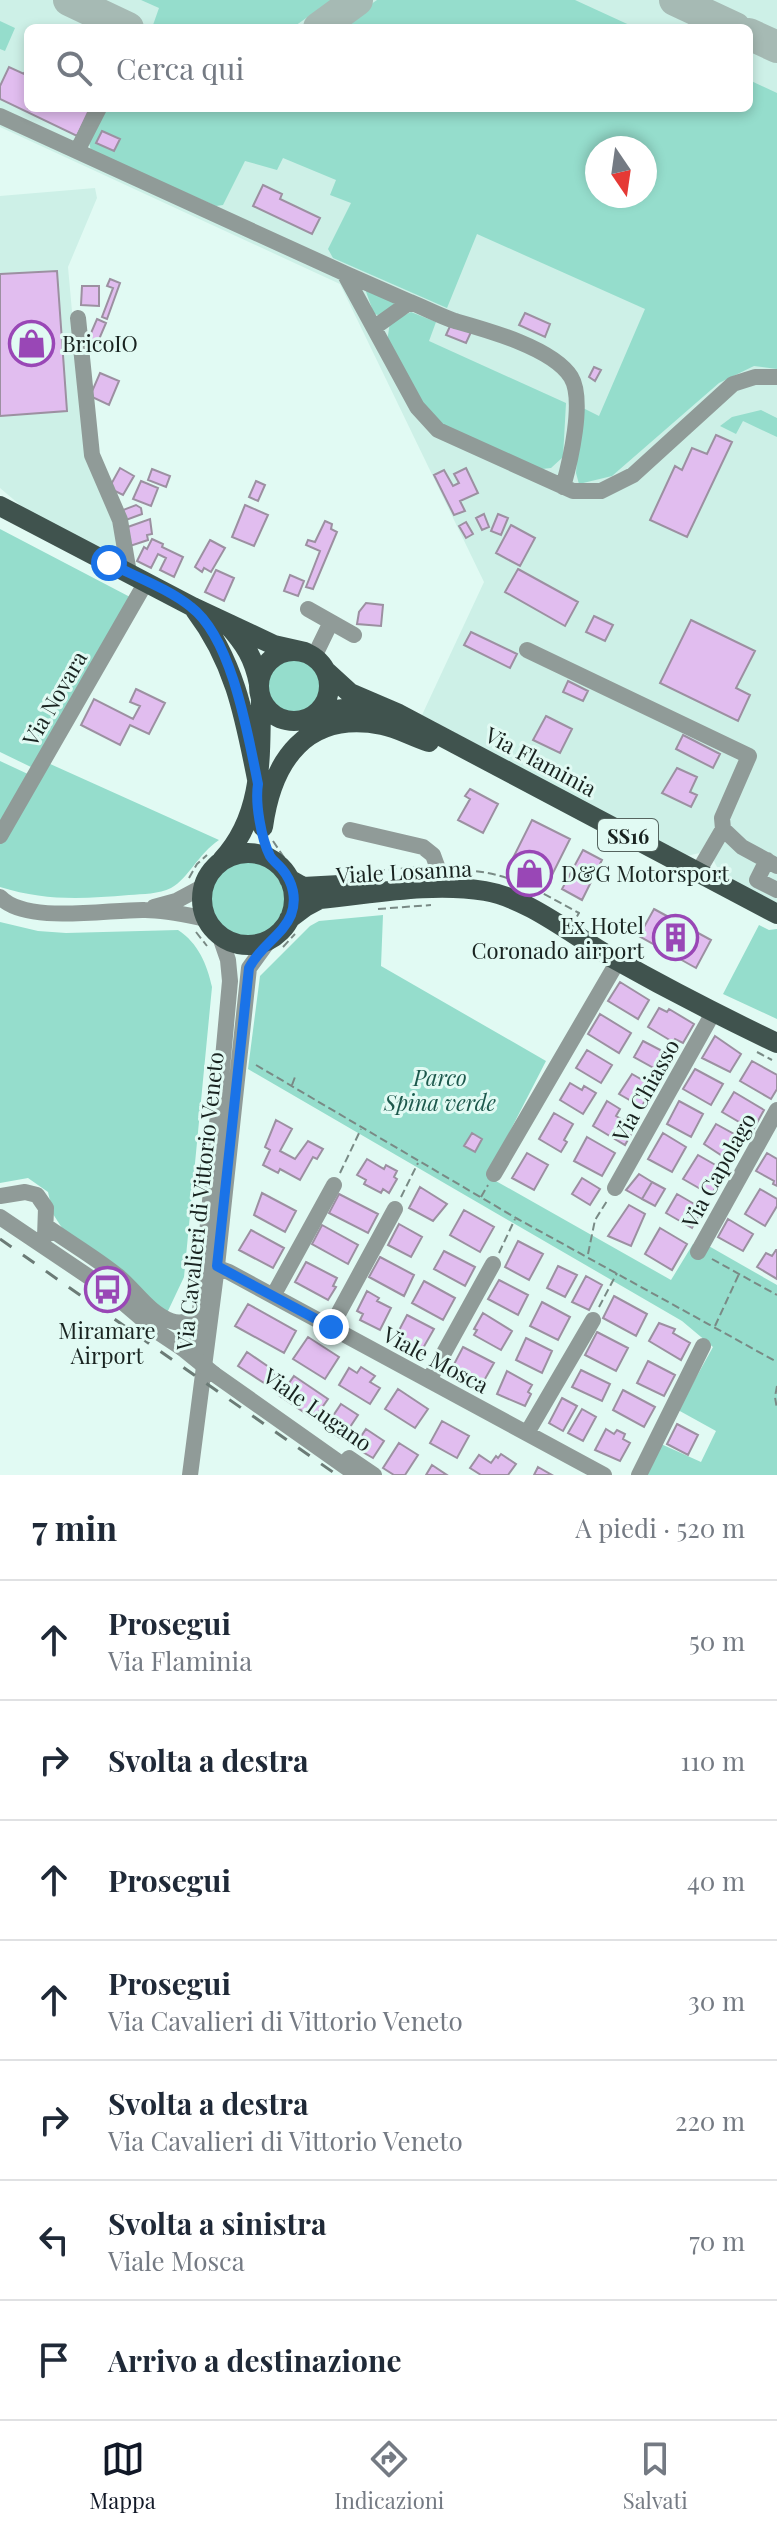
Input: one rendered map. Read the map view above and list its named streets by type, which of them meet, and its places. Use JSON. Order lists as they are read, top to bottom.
{
  "streets": {
    "main road": [
      "Via Flaminia",
      "SS16",
      "Viale Losanna",
      "Via Cavalieri di Vittorio Veneto"
    ],
    "street": [
      "Via Novara",
      "Via Chiasso",
      "Via Capolago",
      "Viale Mosca",
      "Viale Lugano"
    ]
  },
  "crossings": [
    ["Via Novara", "Via Flaminia"],
    ["Viale Losanna", "Via Chiasso"],
    ["Viale Losanna", "Via Cavalieri di Vittorio Veneto"],
    ["Via Cavalieri di Vittorio Veneto", "Viale Mosca"]
  ],
  "parks": ["Parco Spina verde"],
  "places": {
    "shop": ["BricoIO", "D&G Motorsport"],
    "building": ["Ex Hotel Coronado airport"],
    "bus stop": ["Miramare Airport"]
  },
  "north": "bottom",
  "page": {
    "search": "Cerca qui",
    "heading": ["7 min", "A piedi · 520 m"],
    "list": [
      ["Prosegui", "Via Flaminia", "50 m"],
      ["Svolta a destra", "110 m"],
      ["Prosegui", "40 m"],
      ["Prosegui", "Via Cavalieri di Vittorio Veneto", "30 m"],
      ["Svolta a destra", "Via Cavalieri di Vittorio Veneto", "220 m"],
      ["Svolta a sinistra", "Viale Mosca", "70 m"],
      "Arrivo a destinazione"
    ],
    "nav": ["Mappa", "Indicazioni", "Salvati"]
  }
}
